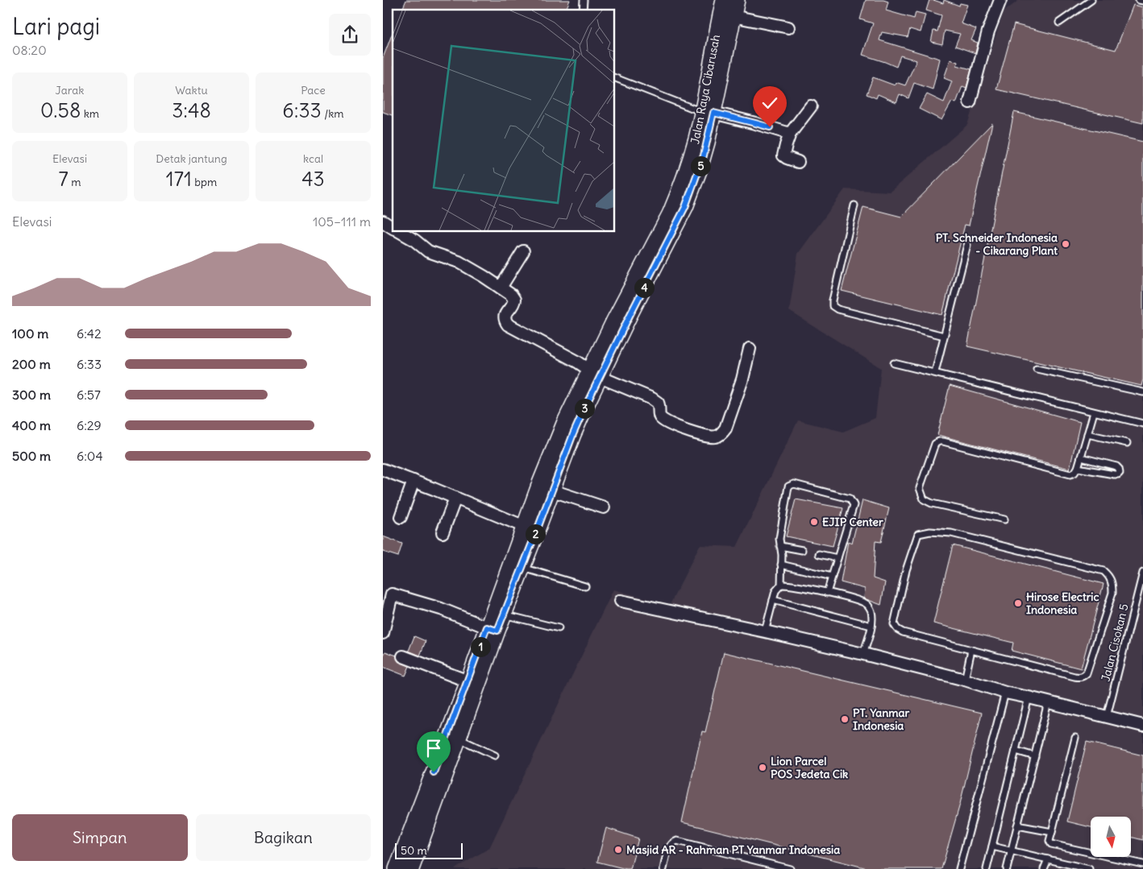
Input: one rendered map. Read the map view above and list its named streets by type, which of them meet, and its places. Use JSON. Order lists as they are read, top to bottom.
{
  "streets": {
    "street": ["Jalan Raya Cibarusah"],
    "lane": ["Jalan Cisokan 5"]
  },
  "places": [
    "PT. Schneider Indonesia - Cikarang Plant",
    "EJIP Center",
    "Hirose Electric Indonesia",
    "PT. Yanmar Indonesia",
    "Lion Parcel POS Jedeta Cik",
    "Masjid AR - Rahman PT Yanmar Indonesia"
  ],
  "scale_bar": "50 m",
  "north": "bottom",
  "page": {
    "heading": ["Lari pagi", "08:20"],
    "stats": [
      ["Jarak", "0.58 km"],
      ["Waktu", "3:48"],
      ["Pace", "6:33 /km"],
      ["Elevasi", "7 m"],
      ["Detak jantung", "171 bpm"],
      ["kcal", "43"]
    ],
    "pins": [
      "5",
      "4",
      "3",
      "2",
      "1"
    ],
    "chart": ["Elevasi", "105–111 m"],
    "list": [
      {
        "name": "100 m",
        "note": "6:42"
      },
      {
        "name": "200 m",
        "note": "6:33"
      },
      {
        "name": "300 m",
        "note": "6:57"
      },
      {
        "name": "400 m",
        "note": "6:29"
      },
      {
        "name": "500 m",
        "note": "6:04"
      }
    ],
    "buttons": ["Simpan", "Bagikan"],
    "scale": "50 m"
  }
}
